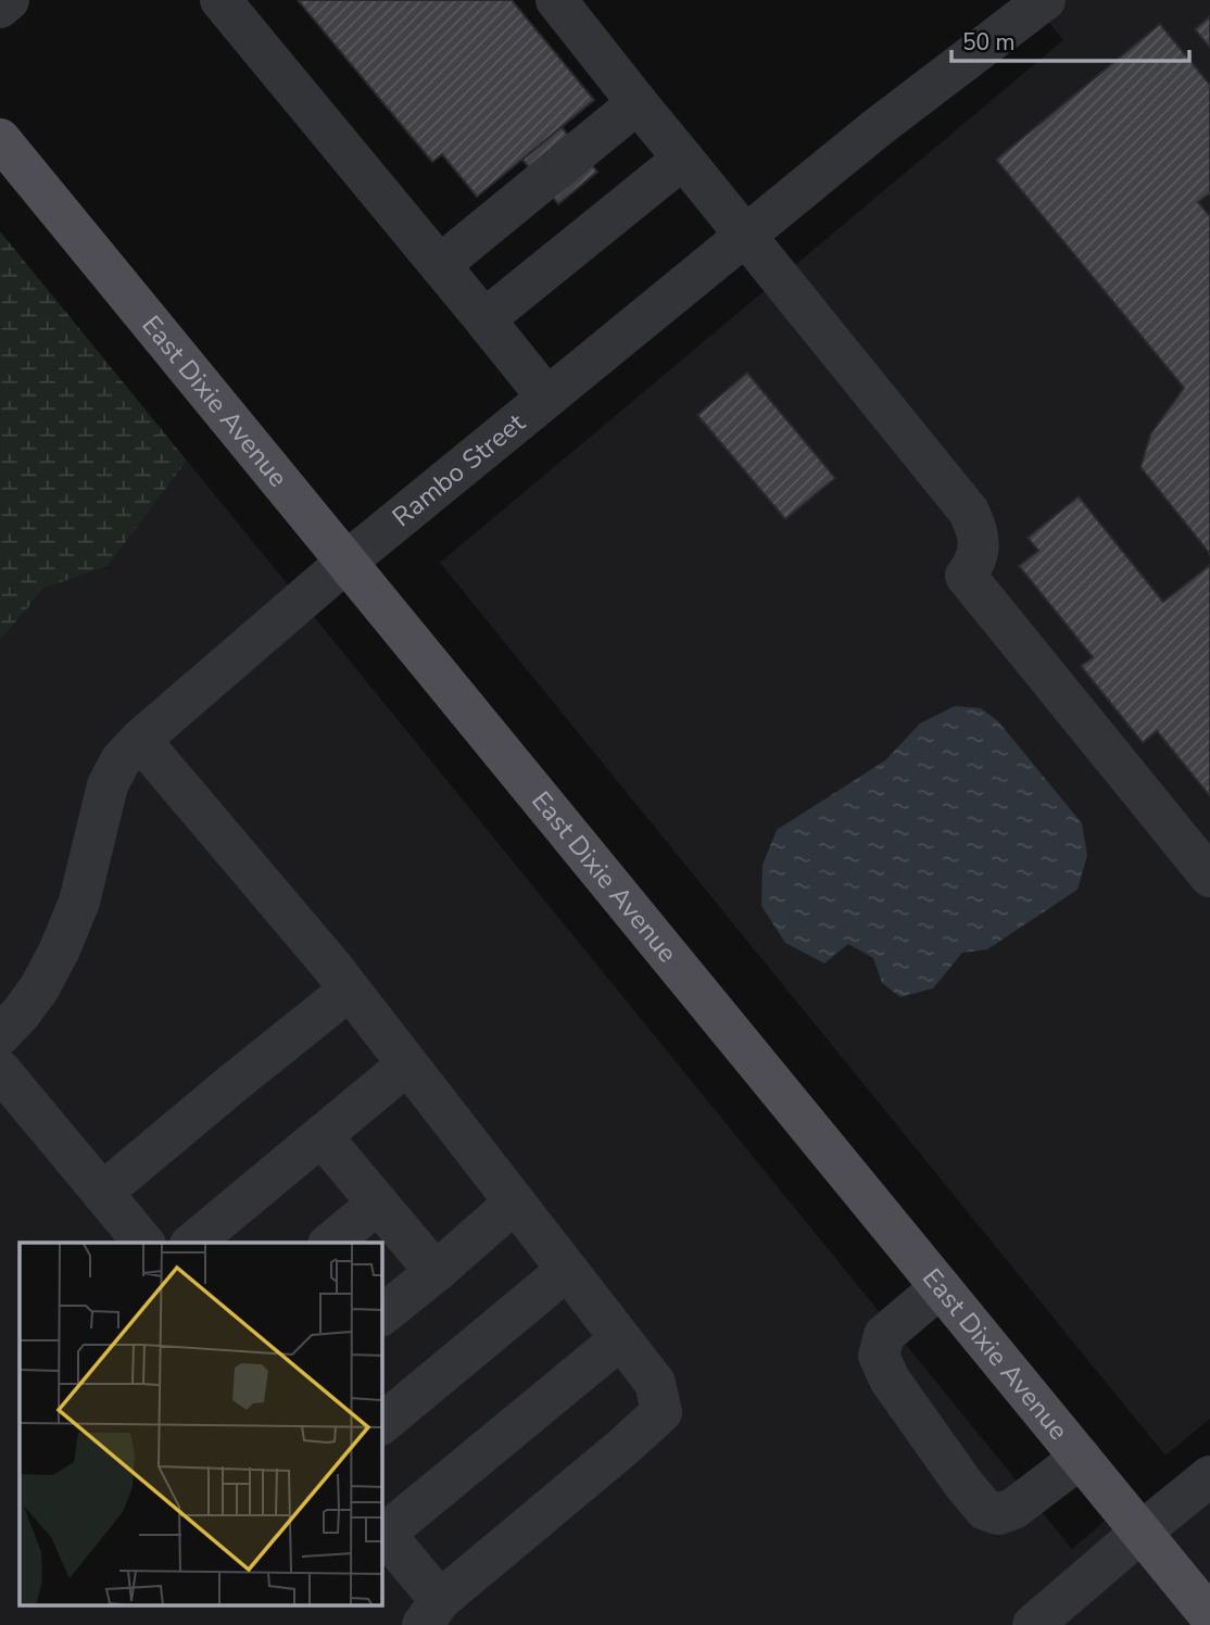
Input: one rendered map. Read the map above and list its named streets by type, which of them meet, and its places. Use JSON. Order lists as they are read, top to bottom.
{
  "streets": {
    "main road": ["East Dixie Avenue"],
    "street": ["Rambo Street"]
  },
  "crossings": [
    ["East Dixie Avenue", "Rambo Street"]
  ],
  "scale_bar": "50 m"
}
